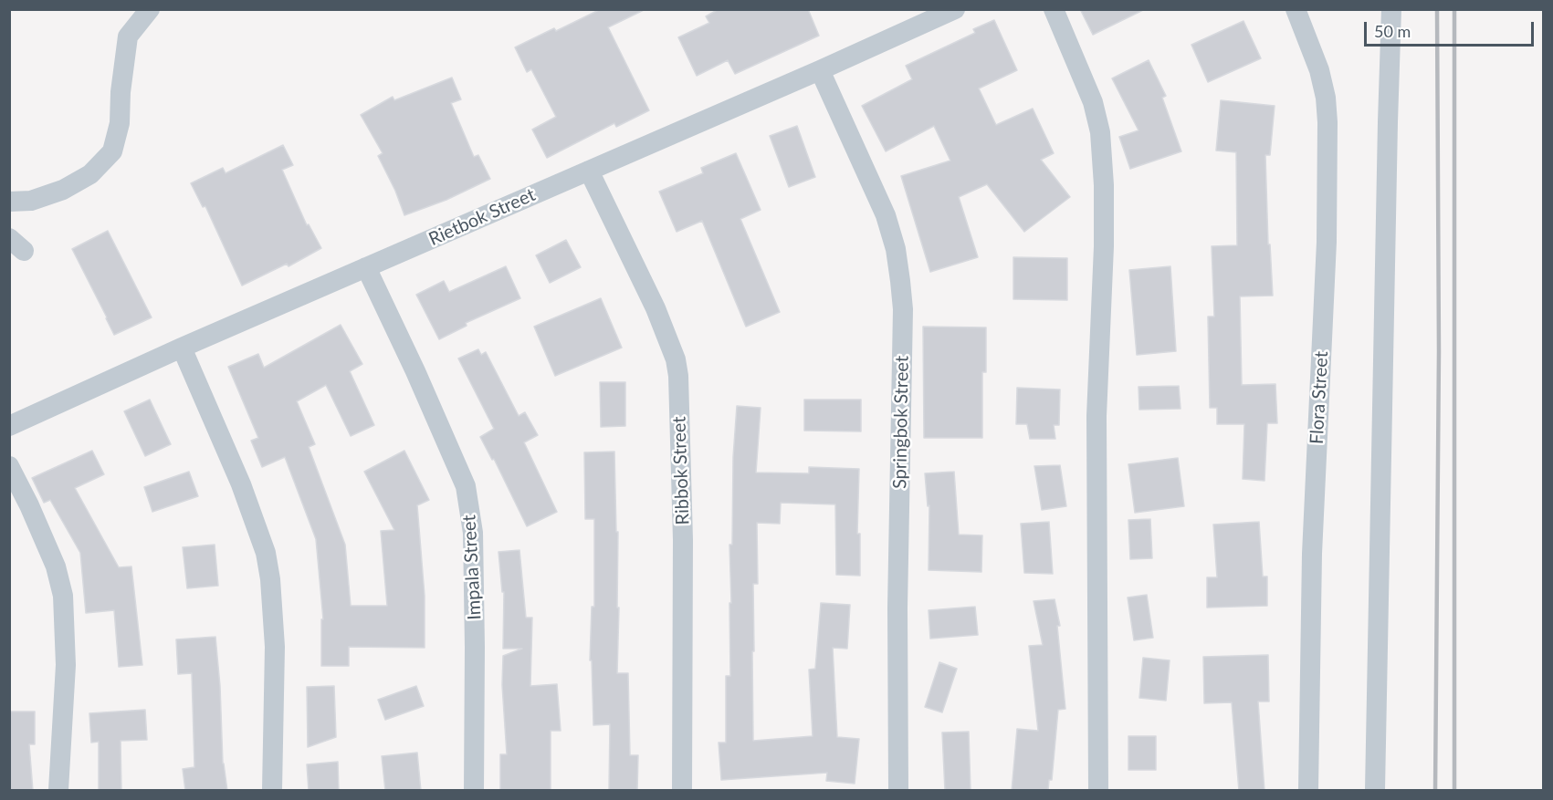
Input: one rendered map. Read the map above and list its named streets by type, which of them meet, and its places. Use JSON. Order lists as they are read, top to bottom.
{
  "streets": {
    "street": [
      "Rietbok Street",
      "Flora Street",
      "Springbok Street",
      "Ribbok Street",
      "Impala Street"
    ]
  },
  "crossings": [
    ["Rietbok Street", "Springbok Street"],
    ["Rietbok Street", "Ribbok Street"],
    ["Rietbok Street", "Impala Street"]
  ],
  "scale_bar": "50 m"
}
